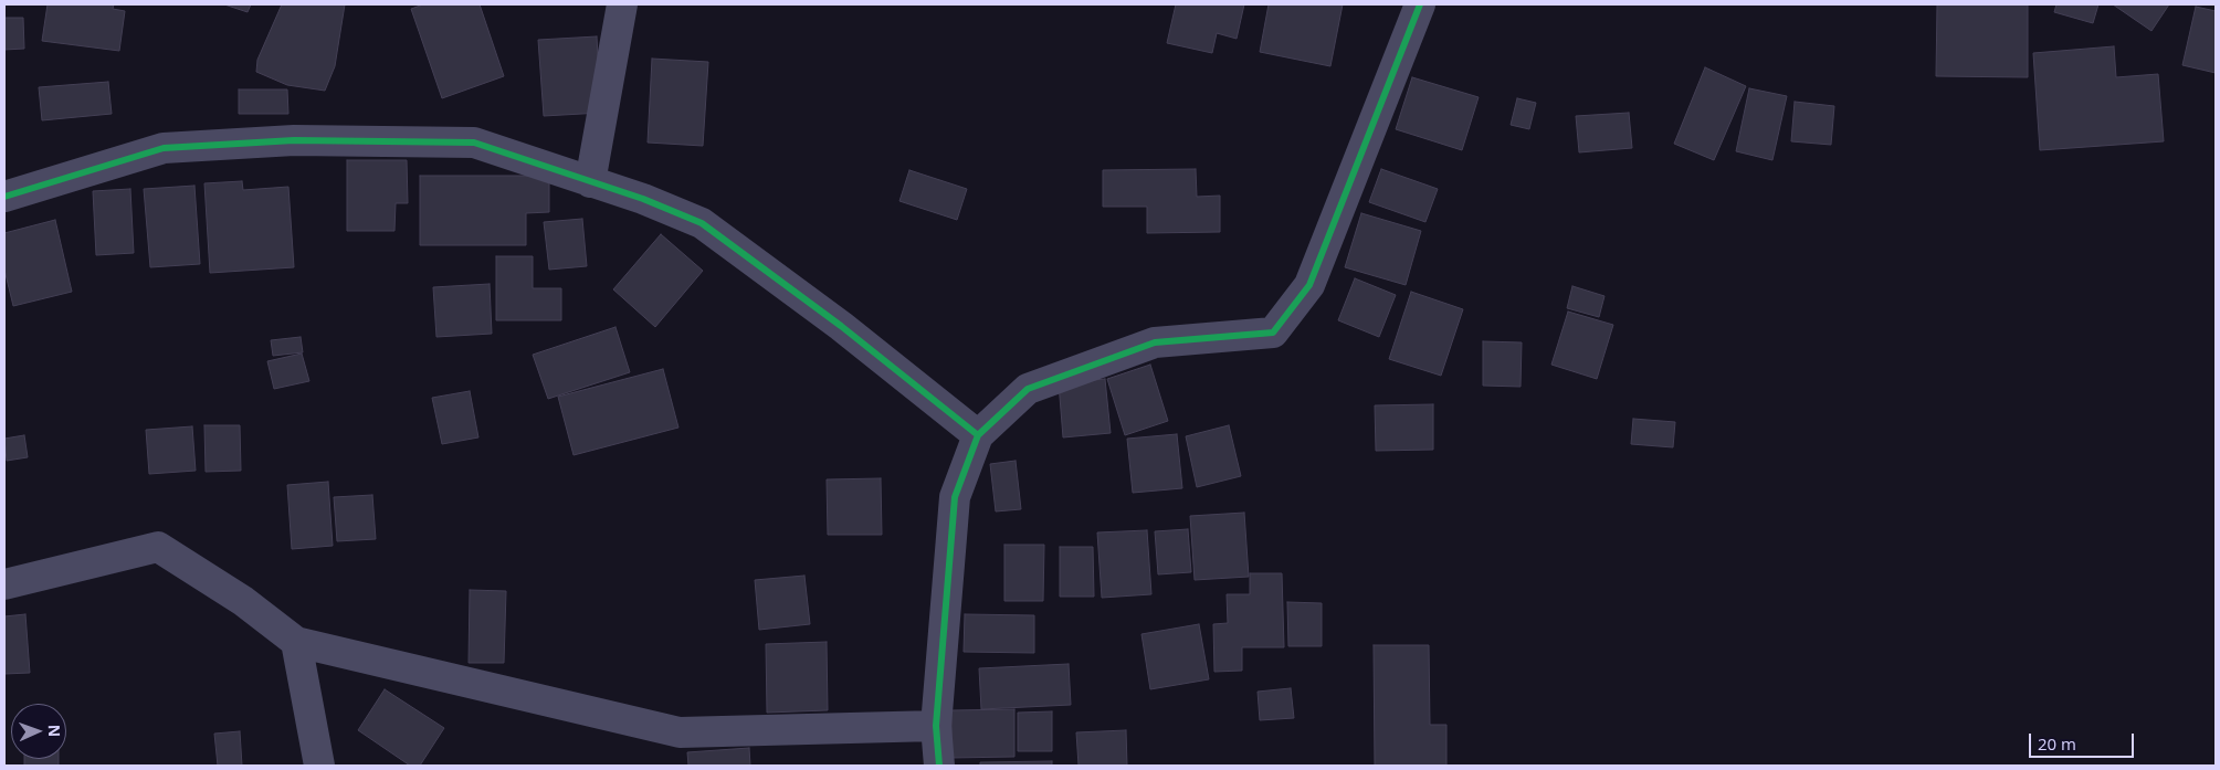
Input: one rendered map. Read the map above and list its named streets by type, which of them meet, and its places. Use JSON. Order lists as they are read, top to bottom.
{
  "scale_bar": "20 m",
  "north": "right"
}
